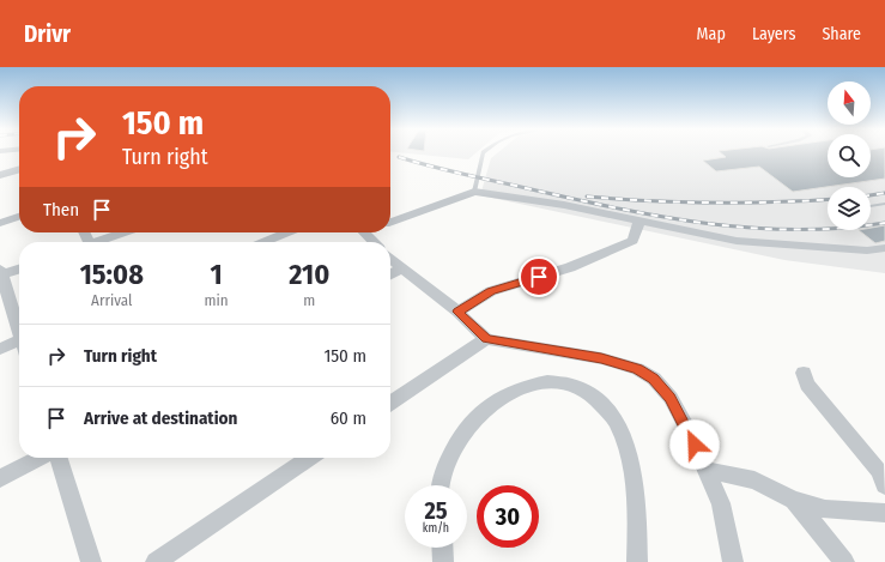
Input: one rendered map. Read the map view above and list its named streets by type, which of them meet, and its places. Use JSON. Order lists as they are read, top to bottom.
{
  "north": "top",
  "page": {
    "header": "Drivr",
    "nav": ["Map", "Layers", "Share"],
    "turn": ["150 m", "Turn right"],
    "then": "Then",
    "eta": [
      "15:08",
      "Arrival",
      "1",
      "min",
      "210",
      "m"
    ],
    "list": [
      {
        "name": "Turn right",
        "value": "150 m"
      },
      {
        "name": "Arrive at destination",
        "value": "60 m"
      }
    ],
    "speed": "25 km/h",
    "limit": "30"
  }
}
